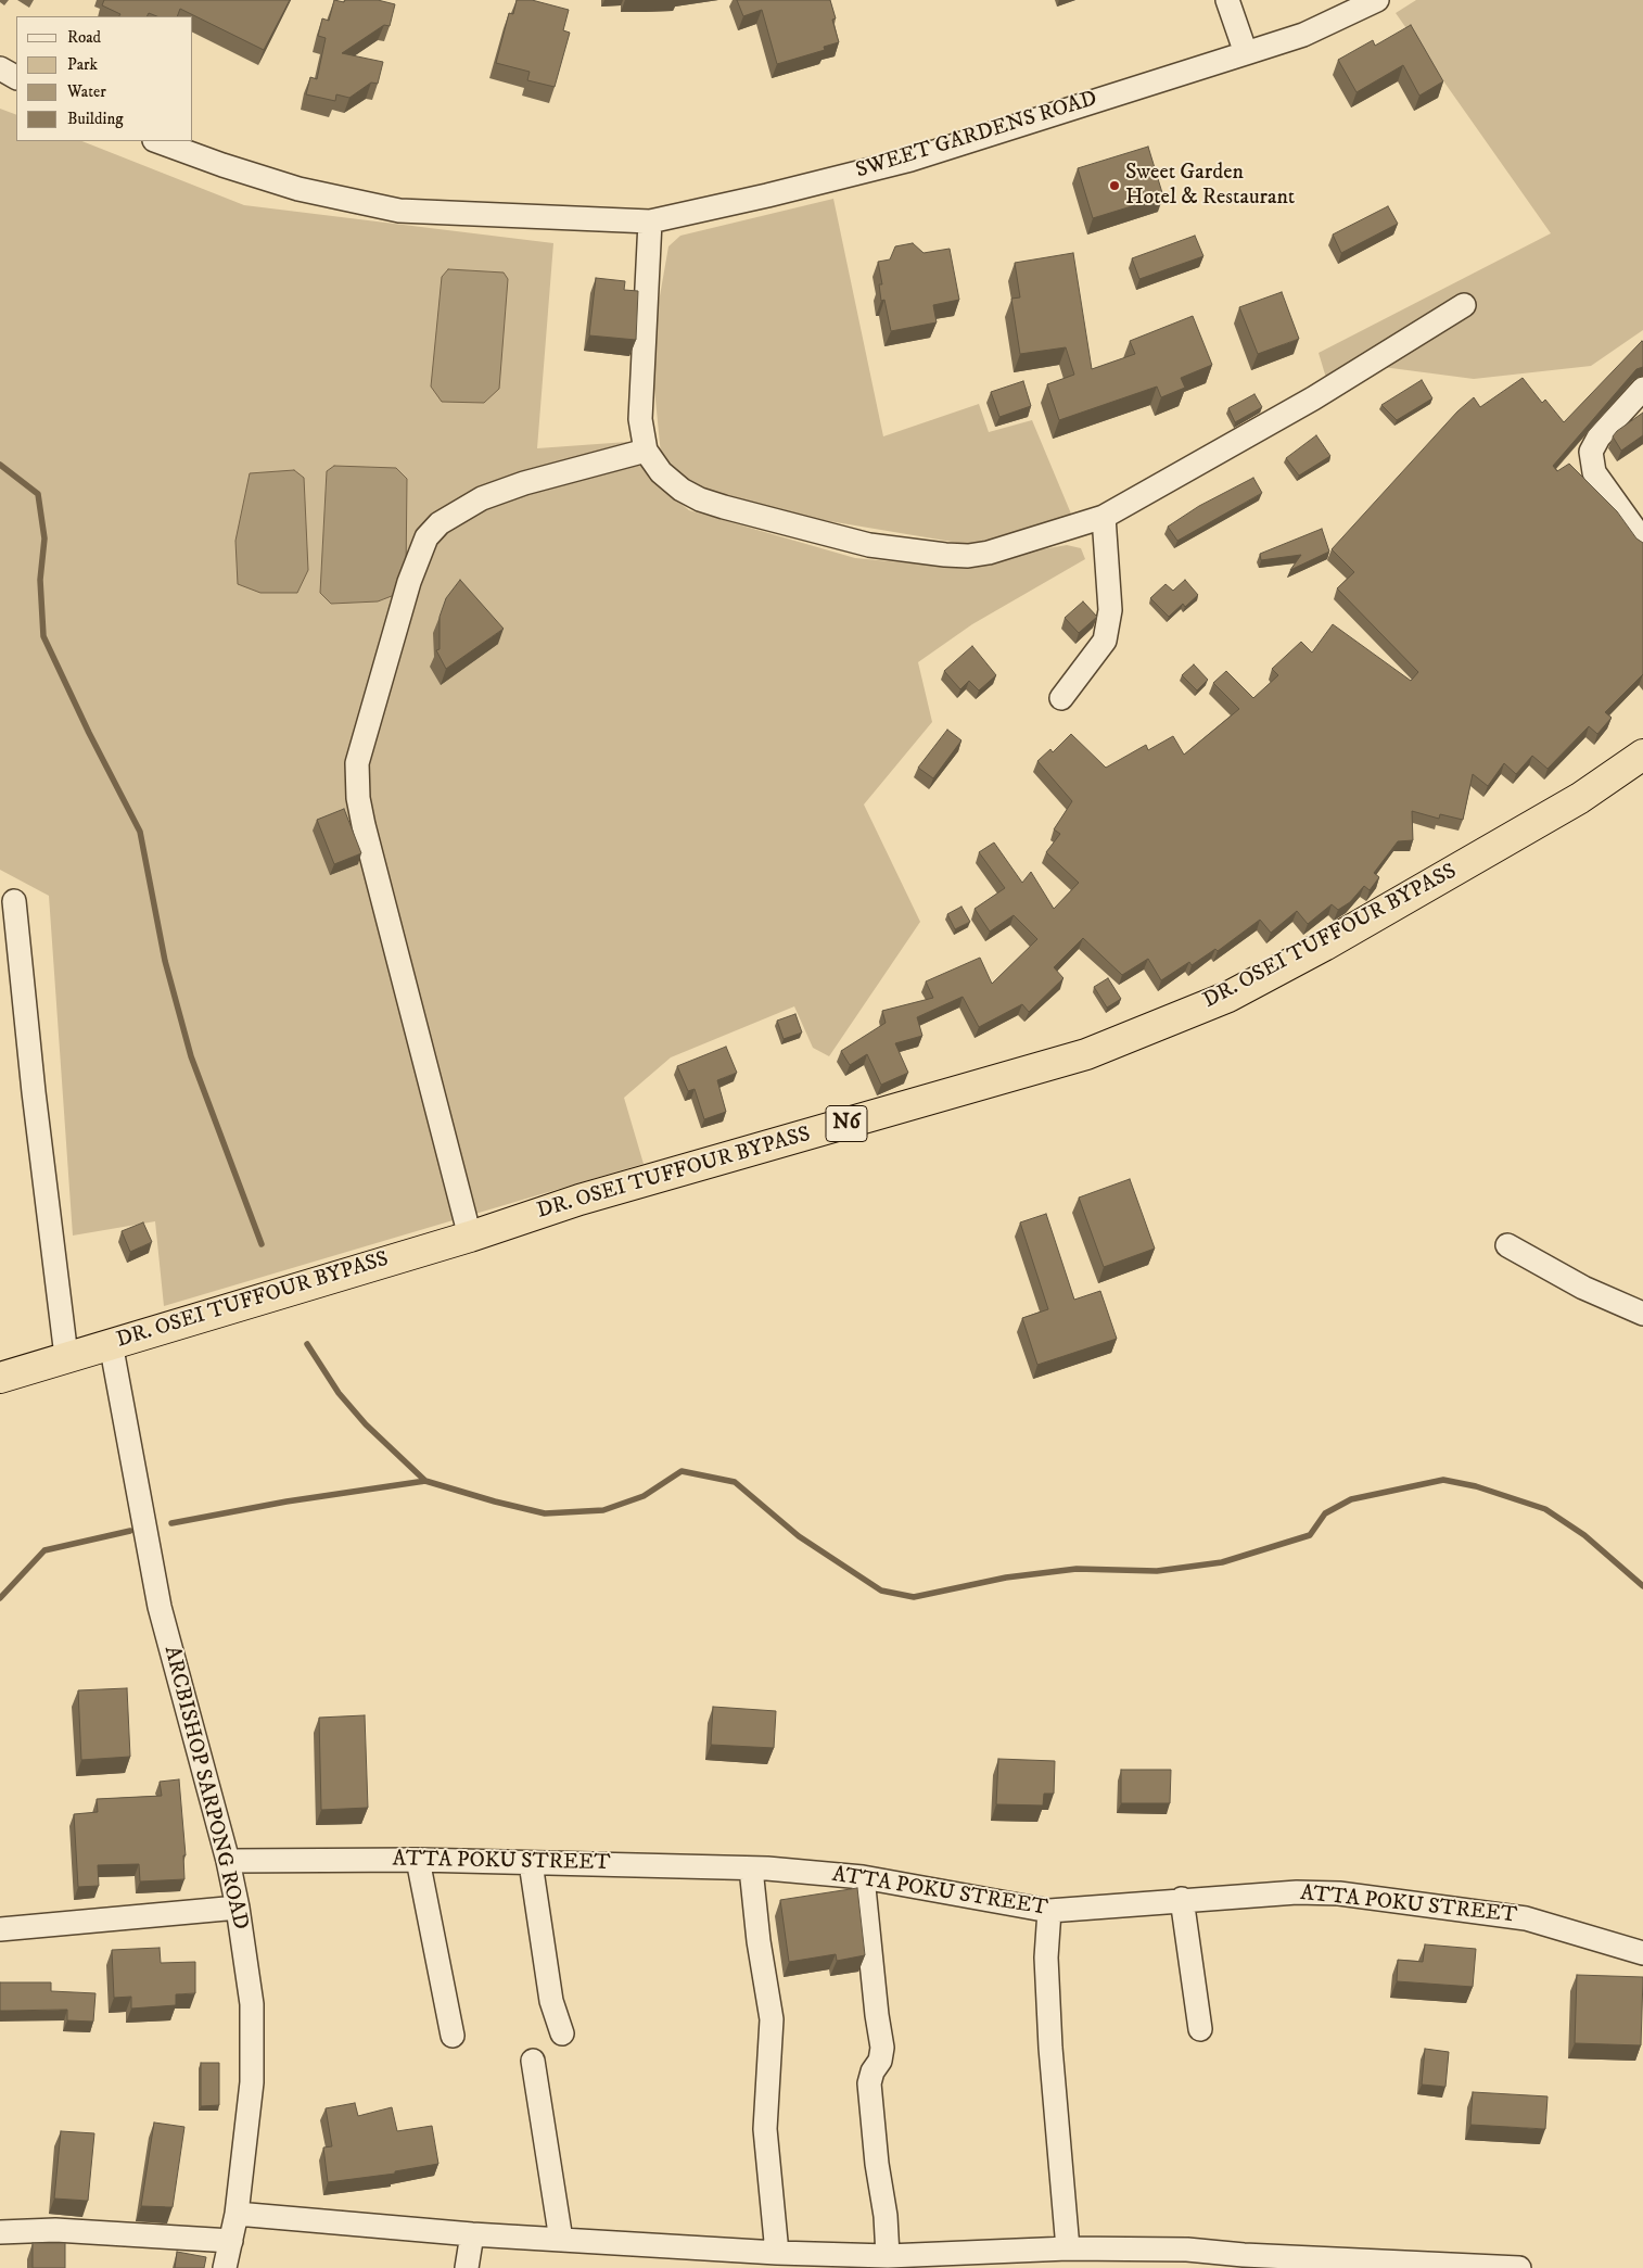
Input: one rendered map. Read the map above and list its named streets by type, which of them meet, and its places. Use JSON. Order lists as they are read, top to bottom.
{
  "streets": {
    "highway": ["DR. OSEI TUFFOUR BYPASS", "N6"],
    "street": ["SWEET GARDENS ROAD", "ARCBISHOP SARPONG ROAD", "ATTA POKU STREET"]
  },
  "crossings": [
    ["DR. OSEI TUFFOUR BYPASS", "ARCBISHOP SARPONG ROAD"],
    ["ARCBISHOP SARPONG ROAD", "ATTA POKU STREET"]
  ],
  "places": ["Sweet Garden Hotel & Restaurant"],
  "legend": [
    "Road",
    "Park",
    "Water",
    "Building"
  ]
}
